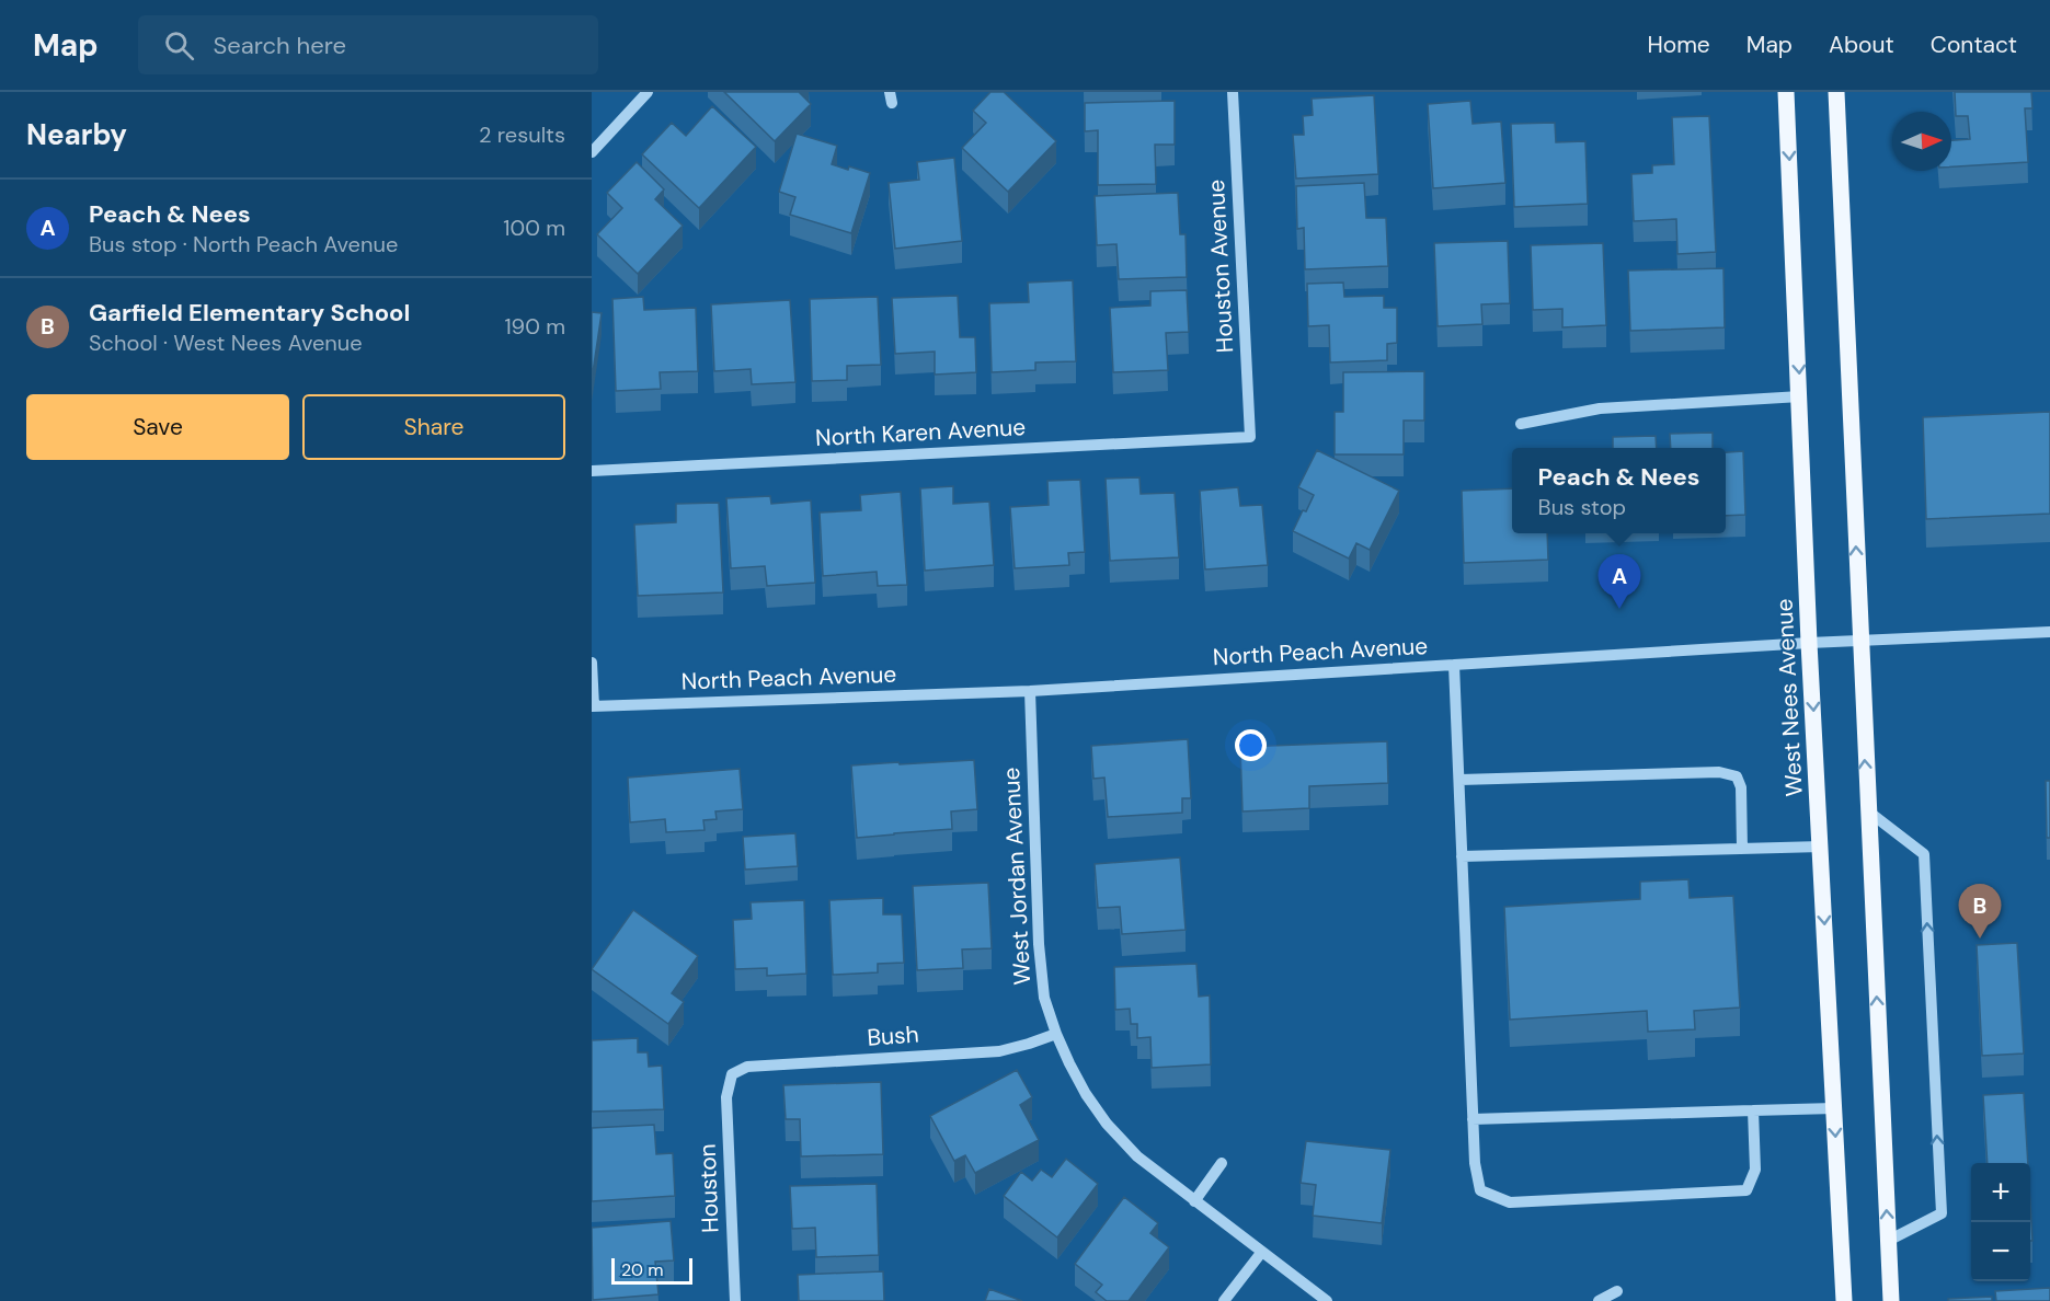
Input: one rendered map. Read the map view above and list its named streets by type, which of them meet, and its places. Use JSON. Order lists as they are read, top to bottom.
{
  "streets": {
    "main road": ["West Nees Avenue"],
    "street": [
      "Houston Avenue",
      "North Karen Avenue",
      "North Peach Avenue",
      "West Jordan Avenue",
      "Bush",
      "Houston"
    ]
  },
  "crossings": [
    ["Houston Avenue", "North Karen Avenue"],
    ["North Peach Avenue", "West Nees Avenue"],
    ["North Peach Avenue", "West Jordan Avenue"],
    ["West Jordan Avenue", "Bush"],
    ["Bush", "Houston"]
  ],
  "scale_bar": "20 m",
  "north": "right",
  "page": {
    "header": "Map",
    "search": "Search here",
    "nav": [
      "Home",
      "Map",
      "About",
      "Contact"
    ],
    "heading": ["Nearby", "2 results"],
    "list": [
      {
        "mark": "A",
        "name": "Peach & Nees",
        "note": "Bus stop · North Peach Avenue",
        "value": "100 m"
      },
      {
        "mark": "B",
        "name": "Garfield Elementary School",
        "note": "School · West Nees Avenue",
        "value": "190 m"
      }
    ],
    "buttons": ["Save", "Share"],
    "popup": ["Peach & Nees", "Bus stop"],
    "pins": ["A", "B"],
    "map_buttons": ["+", "−"],
    "scale": "20 m"
  }
}
